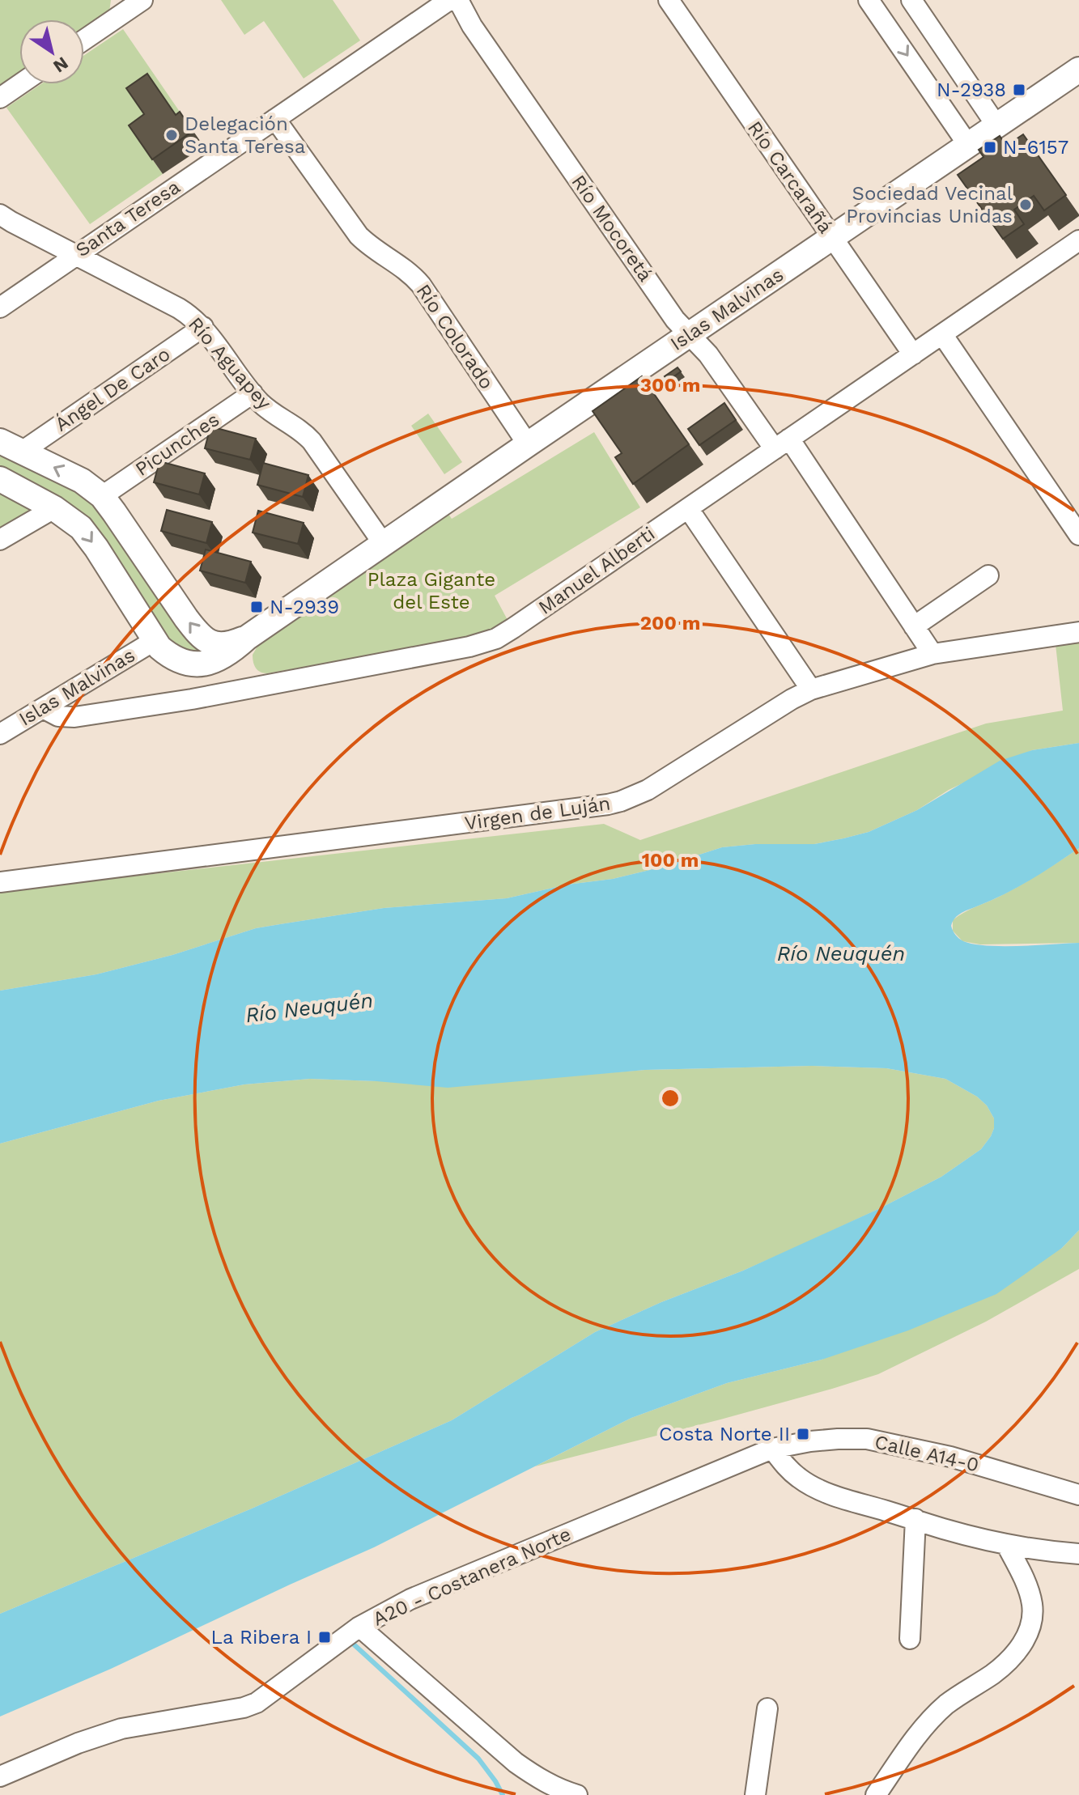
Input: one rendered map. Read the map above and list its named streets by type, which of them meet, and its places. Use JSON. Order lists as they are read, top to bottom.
{
  "streets": {
    "main road": ["Islas Malvinas"],
    "street": [
      "Río Carcarañá",
      "Santa Teresa",
      "Río Mocoretá",
      "Río Colorado",
      "Río Aguapey",
      "Ángel De Caro",
      "Picunches",
      "Manuel Alberti",
      "Virgen de Luján",
      "Calle A14-0",
      "A20 - Costanera Norte"
    ]
  },
  "crossings": [
    ["Río Carcarañá", "Islas Malvinas"],
    ["Río Carcarañá", "Manuel Alberti"],
    ["Santa Teresa", "Río Colorado"],
    ["Santa Teresa", "Río Aguapey"],
    ["Río Mocoretá", "Islas Malvinas"],
    ["Río Mocoretá", "Manuel Alberti"],
    ["Río Mocoretá", "Virgen de Luján"],
    ["Islas Malvinas", "Río Colorado"],
    ["Islas Malvinas", "Río Aguapey"],
    ["Islas Malvinas", "Manuel Alberti"],
    ["Río Aguapey", "Ángel De Caro"],
    ["Río Aguapey", "Picunches"],
    ["Calle A14-0", "A20 - Costanera Norte"]
  ],
  "water": ["Río Neuquén"],
  "parks": ["Plaza Gigante del Este"],
  "places": {
    "transit": [
      "N-2938",
      "N-6157",
      "N-2939",
      "Costa Norte II",
      "La Ribera I"
    ],
    "other": ["Delegación Santa Teresa", "Sociedad Vecinal Provincias Unidas"]
  },
  "north": "bottom right",
  "rings": ["300 m", "200 m", "100 m"]
}
